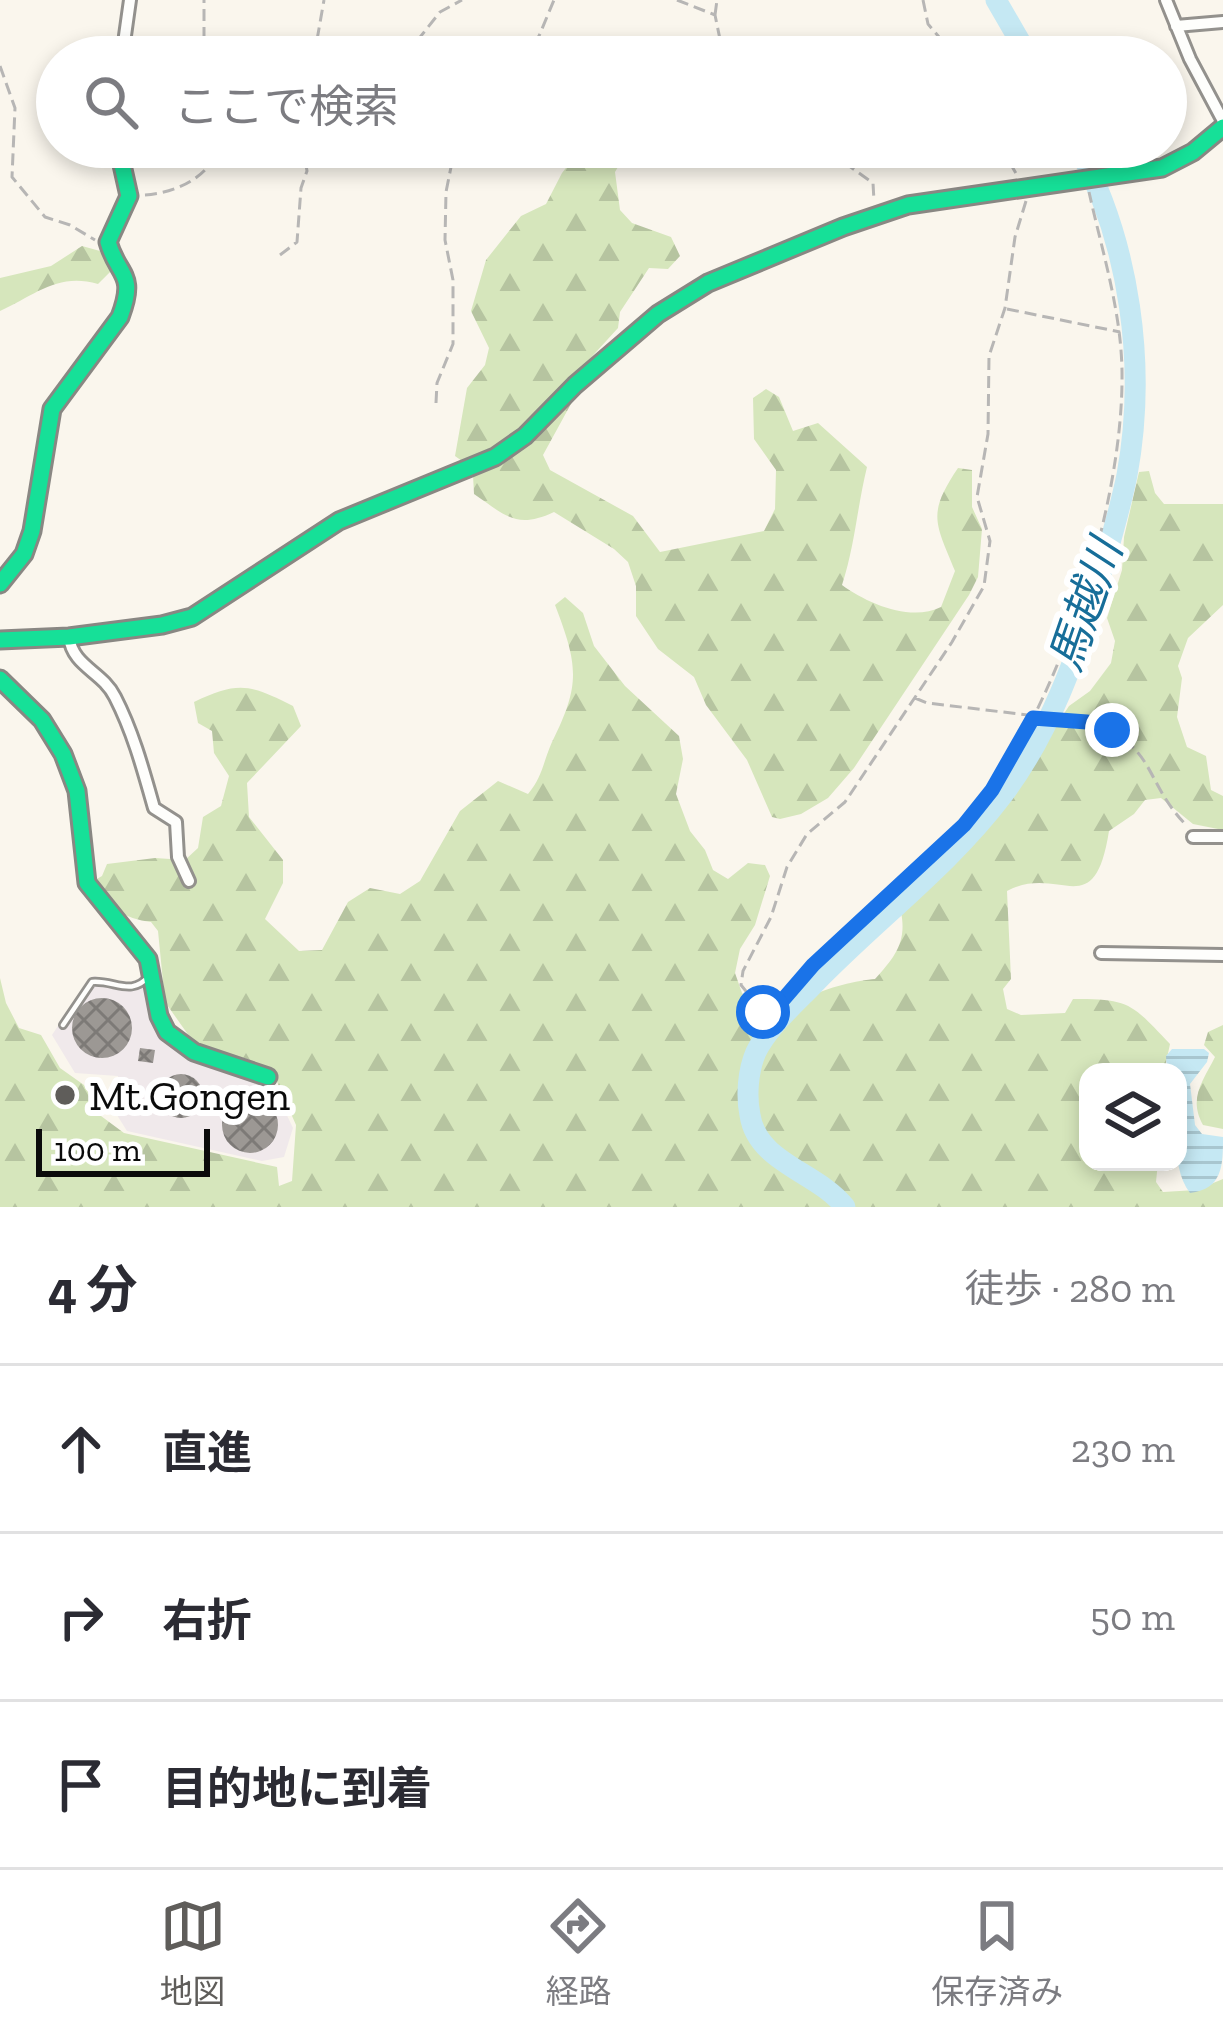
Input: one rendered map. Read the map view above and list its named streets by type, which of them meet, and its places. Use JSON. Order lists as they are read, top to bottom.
{
  "water": ["馬越川"],
  "places": ["Mt.Gongen"],
  "scale_bar": "100 m",
  "page": {
    "search": "ここで検索",
    "scale": "100 m",
    "heading": ["4 分", "徒歩 · 280 m"],
    "list": [
      ["直進", "230 m"],
      ["右折", "50 m"],
      "目的地に到着"
    ],
    "nav": ["地図", "経路", "保存済み"]
  }
}
